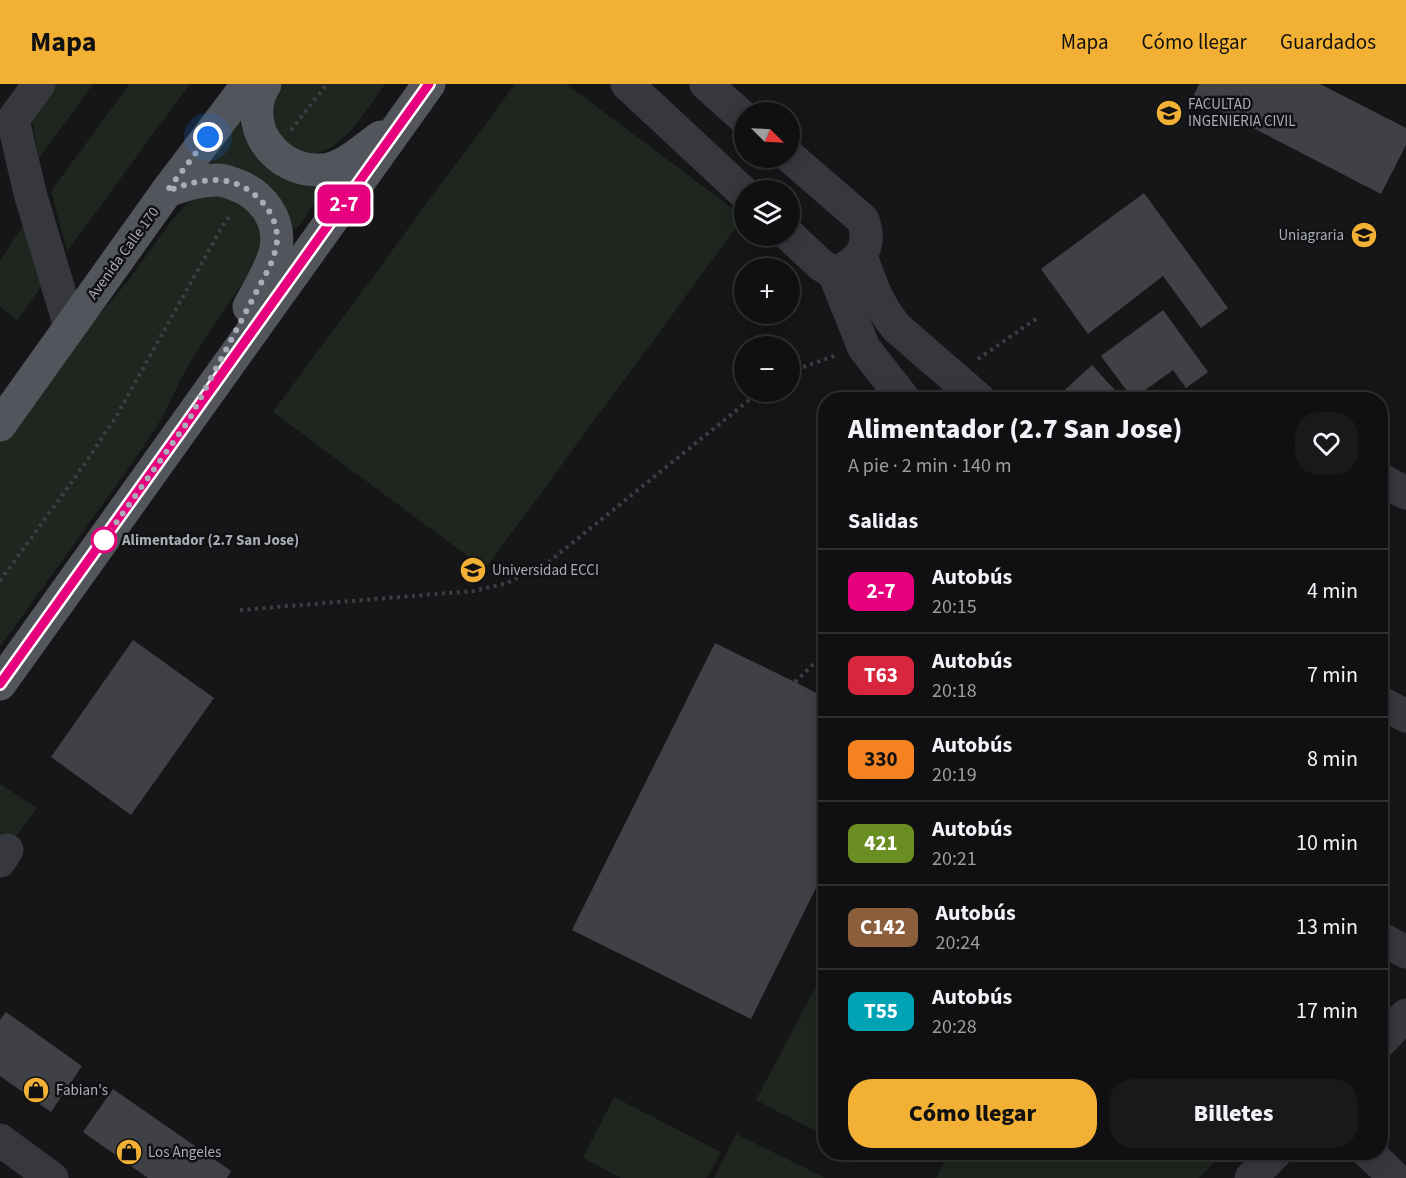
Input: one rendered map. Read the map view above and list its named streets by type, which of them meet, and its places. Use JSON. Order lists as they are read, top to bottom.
{
  "streets": {
    "main road": ["Avenida Calle 170"]
  },
  "places": {
    "school or university": ["FACULTAD INGENIERIA CIVIL", "Uniagraria", "Universidad ECCI"],
    "other": ["Alimentador (2.7 San Jose)"],
    "shop": ["Fabian's", "Los Angeles"]
  },
  "lines": ["bus line 2-7"],
  "north": "bottom right",
  "page": {
    "header": "Mapa",
    "nav": ["Mapa", "Cómo llegar", "Guardados"],
    "on_map": "2-7",
    "map_buttons": ["+", "−"],
    "heading": [
      ["Alimentador (2.7 San Jose)", "A pie · 2 min · 140 m"],
      "Salidas"
    ],
    "list": [
      {
        "mark": "2-7",
        "name": "Autobús",
        "note": "20:15",
        "value": "4 min"
      },
      {
        "mark": "T63",
        "name": "Autobús",
        "note": "20:18",
        "value": "7 min"
      },
      {
        "mark": "330",
        "name": "Autobús",
        "note": "20:19",
        "value": "8 min"
      },
      {
        "mark": "421",
        "name": "Autobús",
        "note": "20:21",
        "value": "10 min"
      },
      {
        "mark": "C142",
        "name": "Autobús",
        "note": "20:24",
        "value": "13 min"
      },
      {
        "mark": "T55",
        "name": "Autobús",
        "note": "20:28",
        "value": "17 min"
      }
    ],
    "buttons": ["Cómo llegar", "Billetes"]
  }
}
